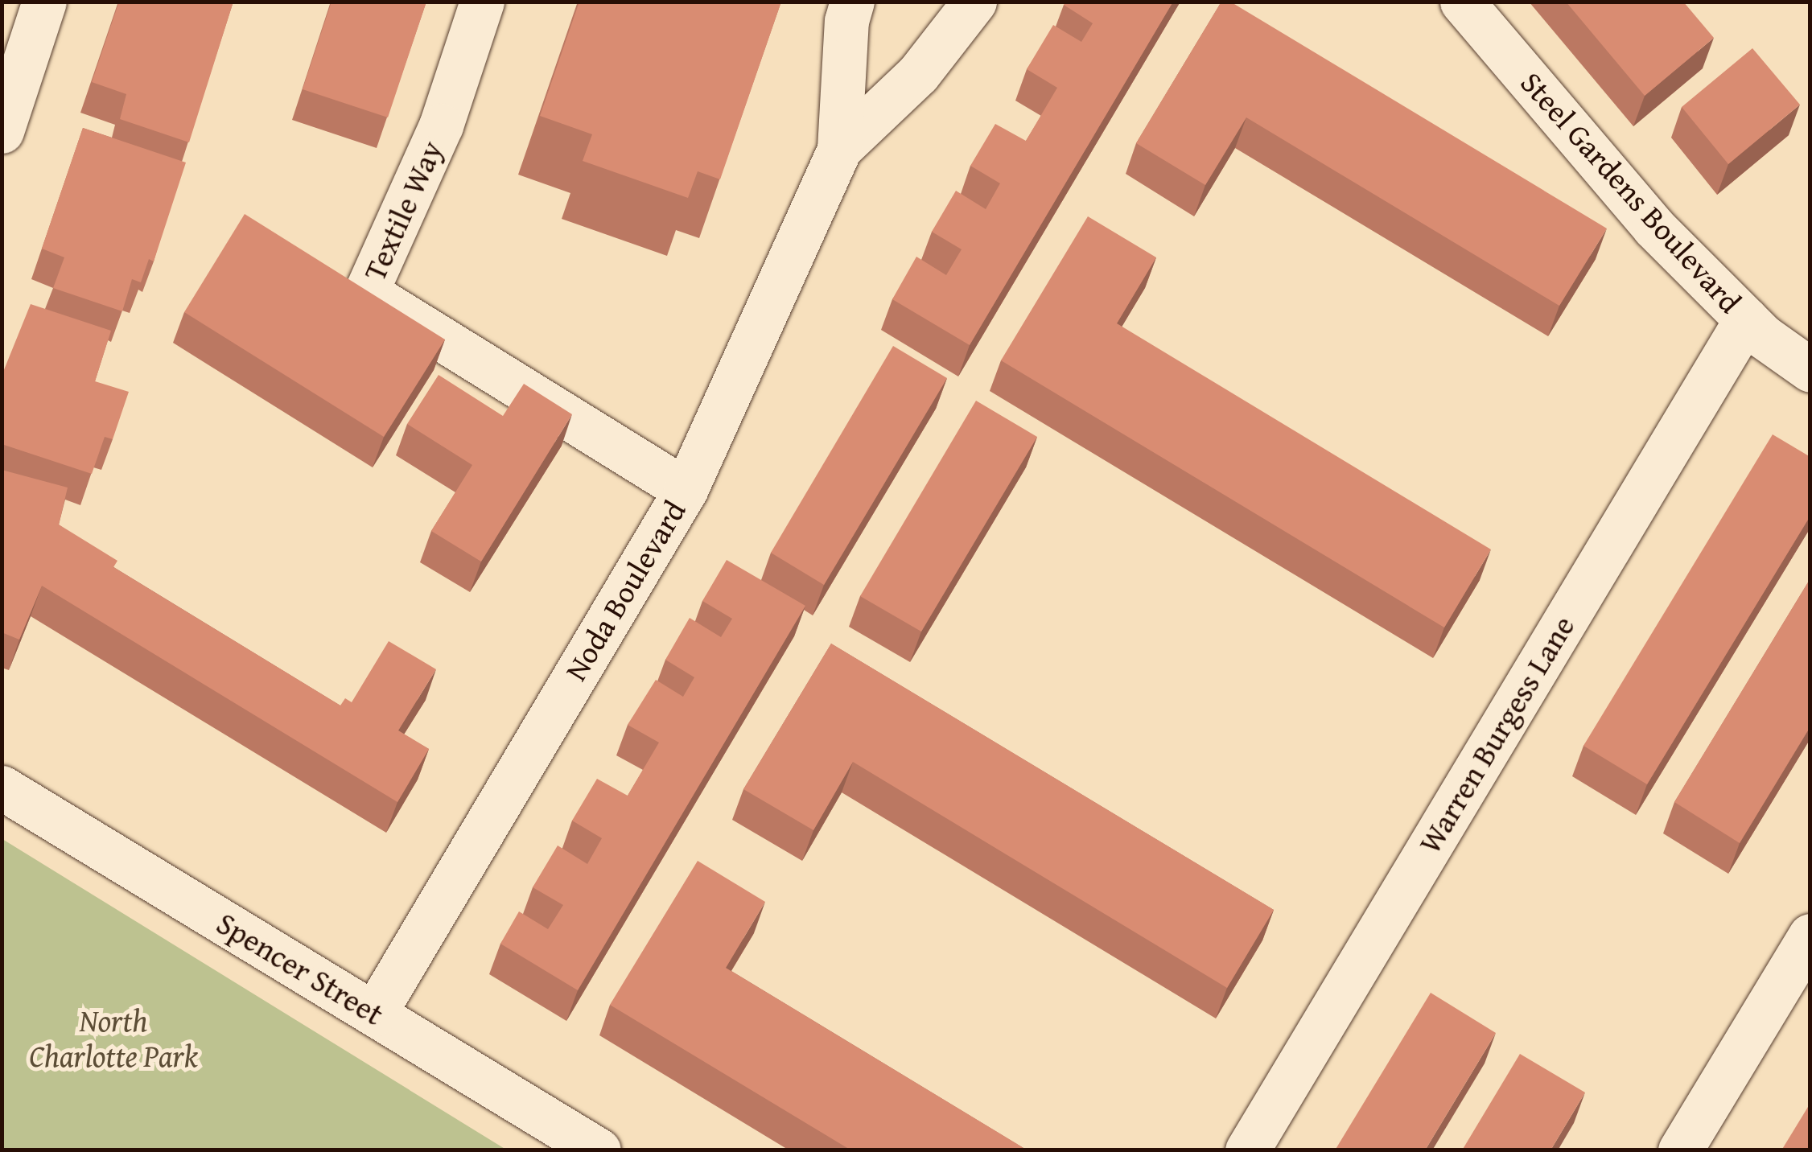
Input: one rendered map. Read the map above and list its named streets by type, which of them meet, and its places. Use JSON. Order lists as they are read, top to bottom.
{
  "streets": {
    "street": [
      "Steel Gardens Boulevard",
      "Textile Way",
      "Noda Boulevard",
      "Warren Burgess Lane",
      "Spencer Street"
    ]
  },
  "crossings": [
    ["Steel Gardens Boulevard", "Warren Burgess Lane"],
    ["Textile Way", "Noda Boulevard"],
    ["Noda Boulevard", "Spencer Street"]
  ],
  "parks": ["North Charlotte Park"]
}
